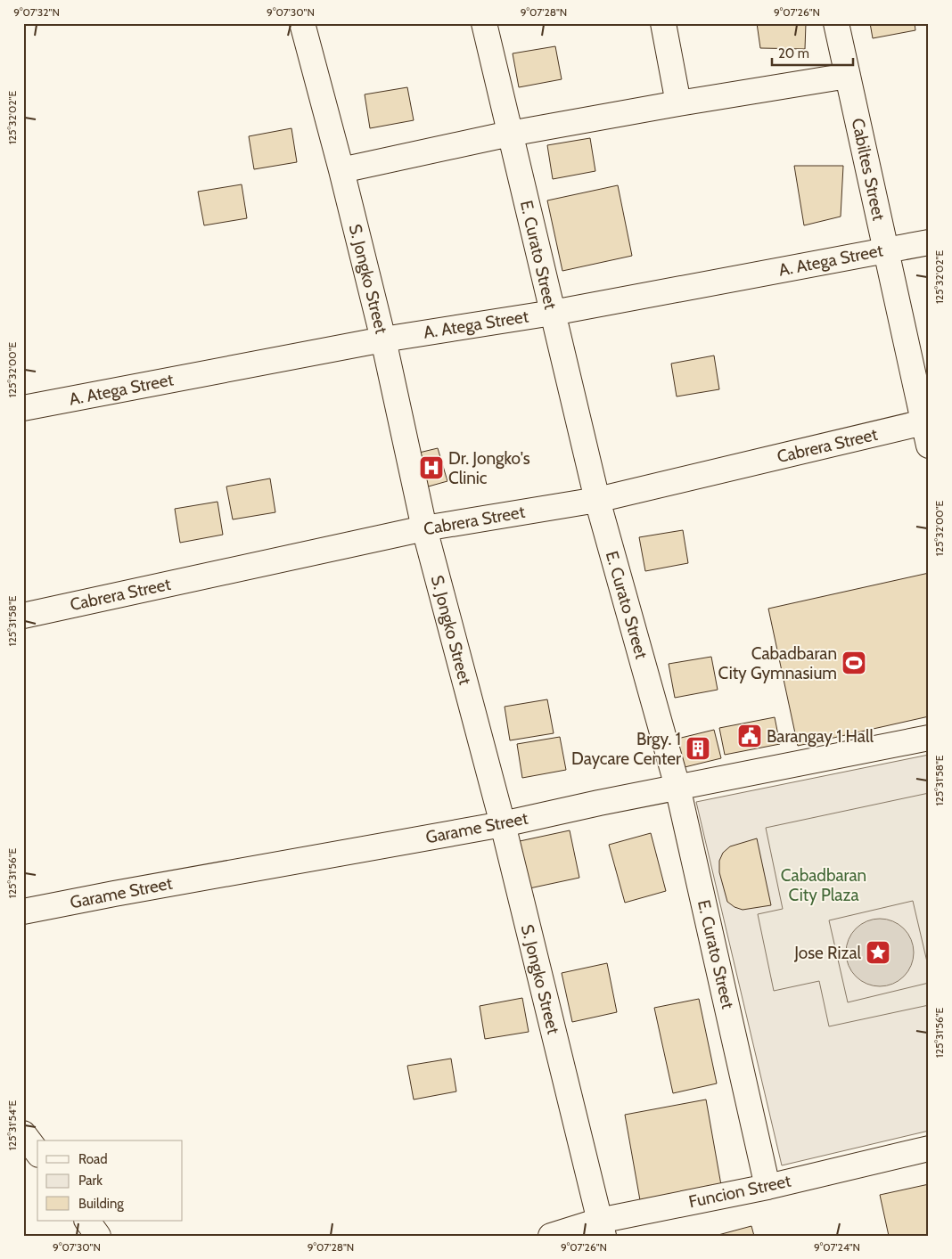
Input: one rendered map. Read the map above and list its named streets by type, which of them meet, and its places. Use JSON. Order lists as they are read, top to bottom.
{
  "streets": {
    "street": [
      "Cabiltes Street",
      "E. Curato Street",
      "A. Atega Street",
      "S. Jongko Street",
      "Cabrera Street",
      "Garame Street",
      "Funcion Street"
    ]
  },
  "crossings": [
    ["Cabiltes Street", "A. Atega Street"],
    ["Cabiltes Street", "Cabrera Street"],
    ["E. Curato Street", "A. Atega Street"],
    ["E. Curato Street", "Cabrera Street"],
    ["E. Curato Street", "Garame Street"],
    ["E. Curato Street", "Funcion Street"],
    ["A. Atega Street", "S. Jongko Street"],
    ["S. Jongko Street", "Cabrera Street"],
    ["S. Jongko Street", "Garame Street"],
    ["S. Jongko Street", "Funcion Street"]
  ],
  "parks": ["Cabadbaran City Plaza"],
  "places": {
    "hospital": ["Dr. Jongko's Clinic"],
    "sports": ["Cabadbaran City Gymnasium"],
    "public building": ["Barangay 1 Hall"],
    "building": ["Brgy. 1 Daycare Center"],
    "place": ["Jose Rizal"]
  },
  "legend": ["Road", "Park", "Building"],
  "scale_bar": "20 m",
  "coordinates": [
    "9°07'32\"N",
    "9°07'30\"N",
    "9°07'28\"N",
    "9°07'26\"N",
    "125°32'02\"E",
    "125°32'00\"E",
    "125°31'58\"E",
    "125°31'56\"E",
    "125°31'54\"E",
    "9°07'24\"N"
  ]
}
